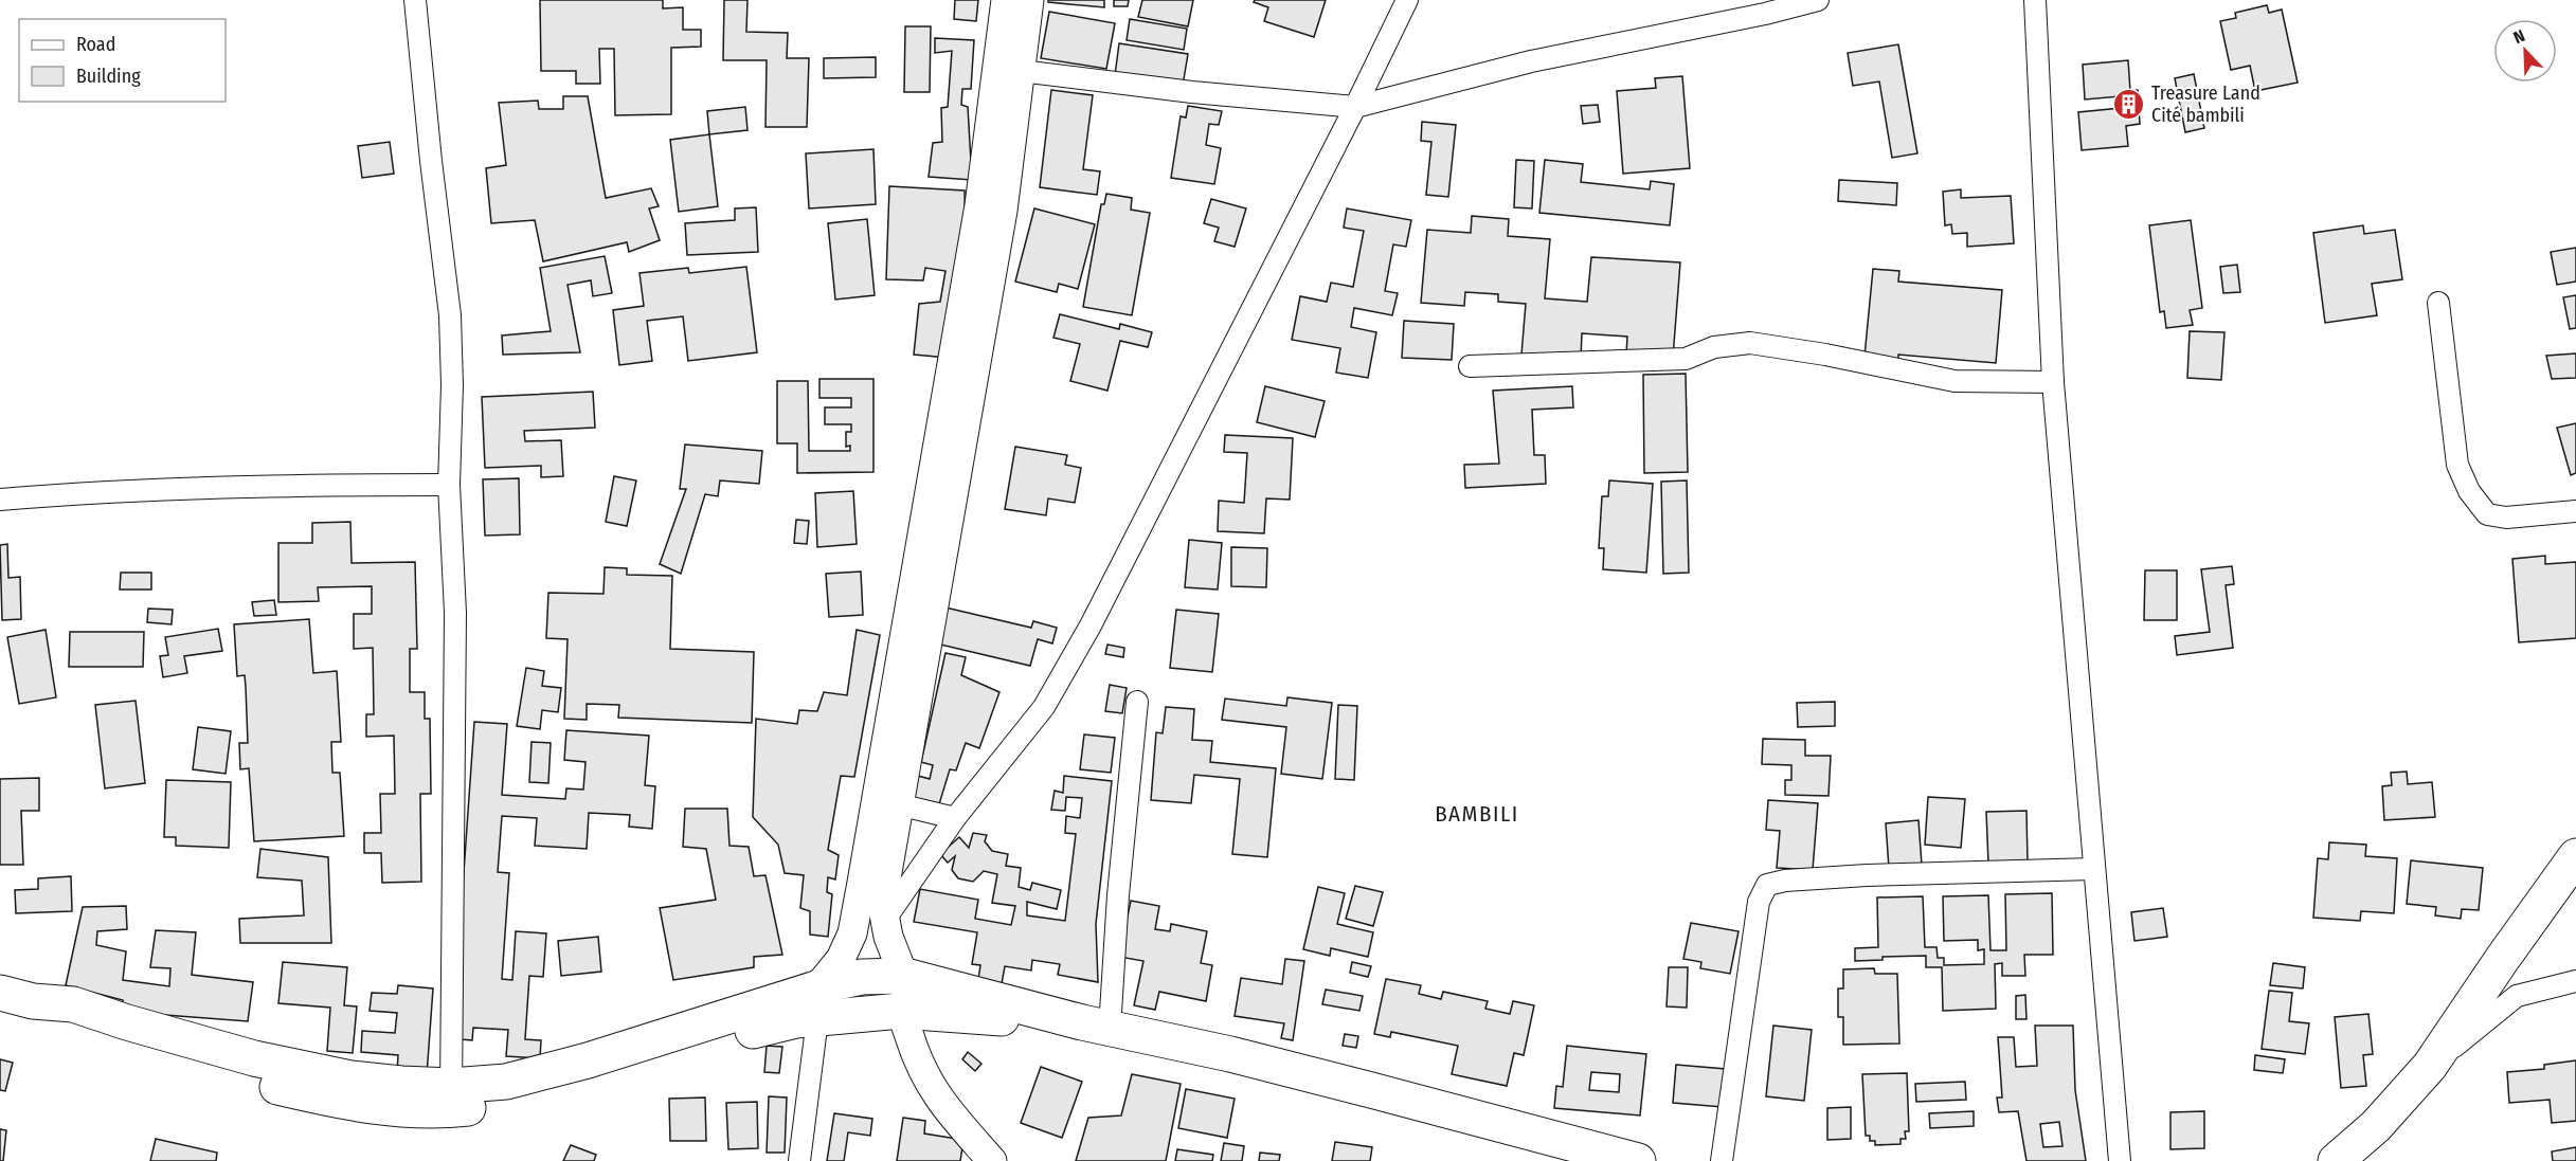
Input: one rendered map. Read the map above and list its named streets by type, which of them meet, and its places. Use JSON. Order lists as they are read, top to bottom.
{
  "districts": ["BAMBILI"],
  "places": {
    "building": ["Treasure Land Cité bambili"]
  },
  "legend": ["Road", "Building"],
  "north": "top left"
}
